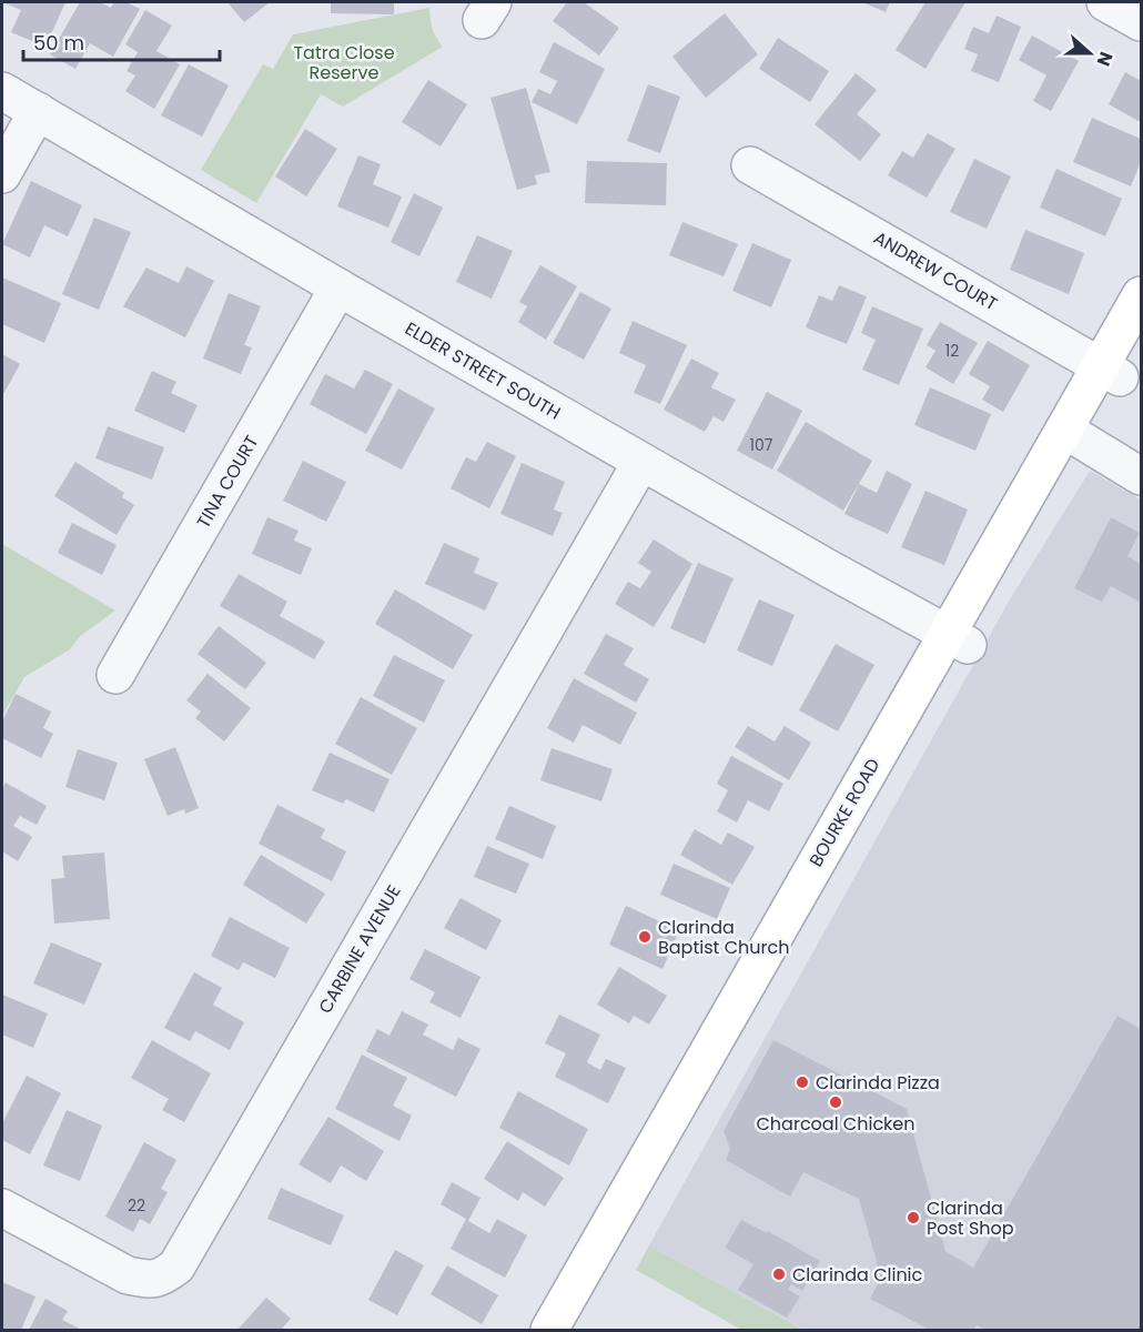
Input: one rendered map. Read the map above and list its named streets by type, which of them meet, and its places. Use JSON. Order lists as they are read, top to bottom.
{
  "streets": {
    "main road": ["BOURKE ROAD"],
    "street": [
      "ANDREW COURT",
      "ELDER STREET SOUTH",
      "TINA COURT",
      "CARBINE AVENUE"
    ]
  },
  "crossings": [
    ["ANDREW COURT", "BOURKE ROAD"],
    ["ELDER STREET SOUTH", "TINA COURT"],
    ["ELDER STREET SOUTH", "BOURKE ROAD"],
    ["ELDER STREET SOUTH", "CARBINE AVENUE"]
  ],
  "parks": ["Tatra Close Reserve"],
  "places": [
    "Clarinda Baptist Church",
    "Clarinda Pizza",
    "Charcoal Chicken",
    "Clarinda Post Shop",
    "Clarinda Clinic"
  ],
  "house_numbers": ["12", "107", "22"],
  "scale_bar": "50 m",
  "north": "right"
}
